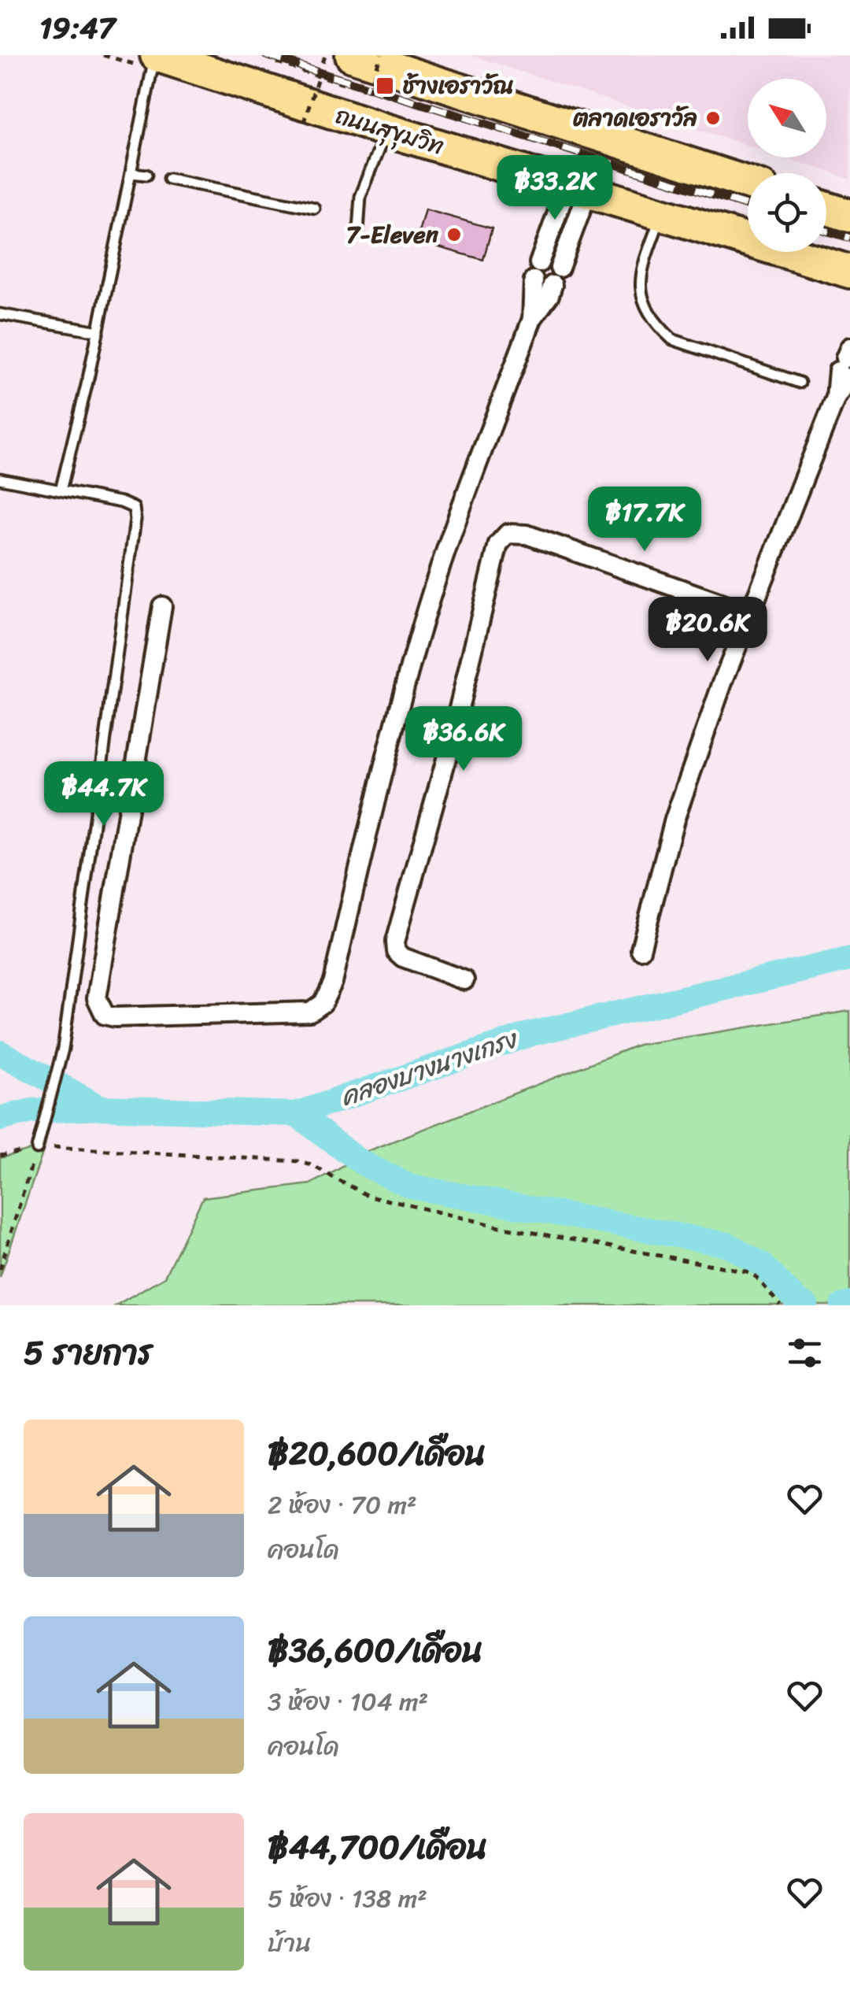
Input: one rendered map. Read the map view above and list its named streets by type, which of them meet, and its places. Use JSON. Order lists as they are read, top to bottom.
{
  "streets": {
    "highway": ["ถนนสุขุมวิท"]
  },
  "water": ["คลองบางนางเกรง"],
  "places": {
    "transit": ["ช้างเอราวัณ"],
    "other": ["ตลาดเอราวัล", "7-Eleven"]
  },
  "north": "top left",
  "page": {
    "status": "19:47",
    "price": [
      "฿33.2K",
      "฿17.7K",
      "฿20.6K",
      "฿36.6K",
      "฿44.7K"
    ],
    "heading": "5 รายการ",
    "list": [
      {
        "name": "฿20,600/เดือน",
        "note": "2 ห้อง · 70 m² · คอนโด"
      },
      {
        "name": "฿36,600/เดือน",
        "note": "3 ห้อง · 104 m² · คอนโด"
      },
      {
        "name": "฿44,700/เดือน",
        "note": "5 ห้อง · 138 m² · บ้าน"
      }
    ]
  }
}
